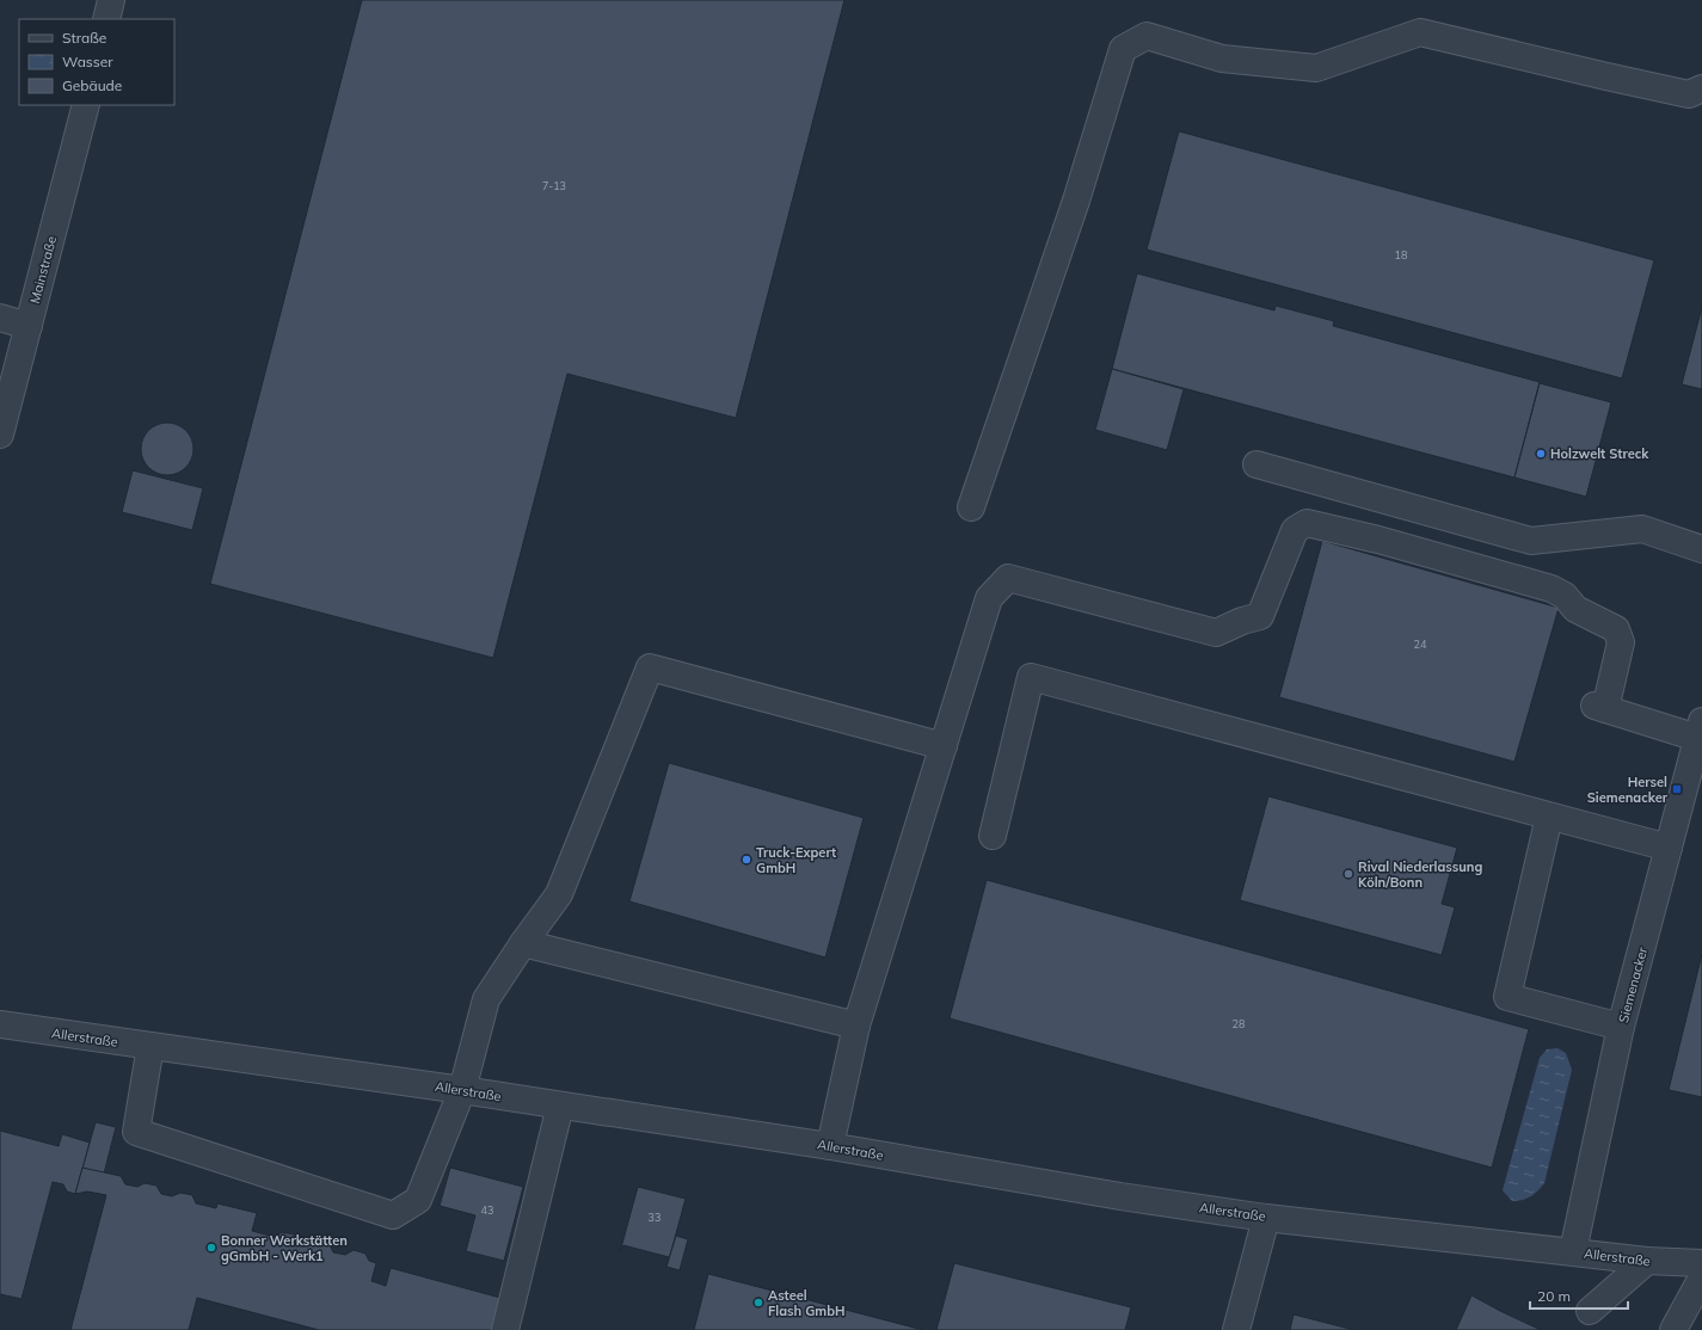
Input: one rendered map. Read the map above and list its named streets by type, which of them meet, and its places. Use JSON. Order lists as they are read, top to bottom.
{
  "streets": {
    "street": ["Mainstraße", "Siemenacker", "Allerstraße"]
  },
  "crossings": [
    ["Siemenacker", "Allerstraße"]
  ],
  "places": {
    "other": [
      "Holzwelt Streck",
      "Truck-Expert GmbH",
      "Rival Niederlassung Köln/Bonn",
      "Bonner Werkstätten gGmbH - Werk1",
      "Asteel Flash GmbH"
    ],
    "transit": ["Hersel Siemenacker"]
  },
  "house_numbers": [
    "7-13",
    "18",
    "24",
    "28",
    "43",
    "33"
  ],
  "legend": ["Straße", "Wasser", "Gebäude"],
  "scale_bar": "20 m"
}
